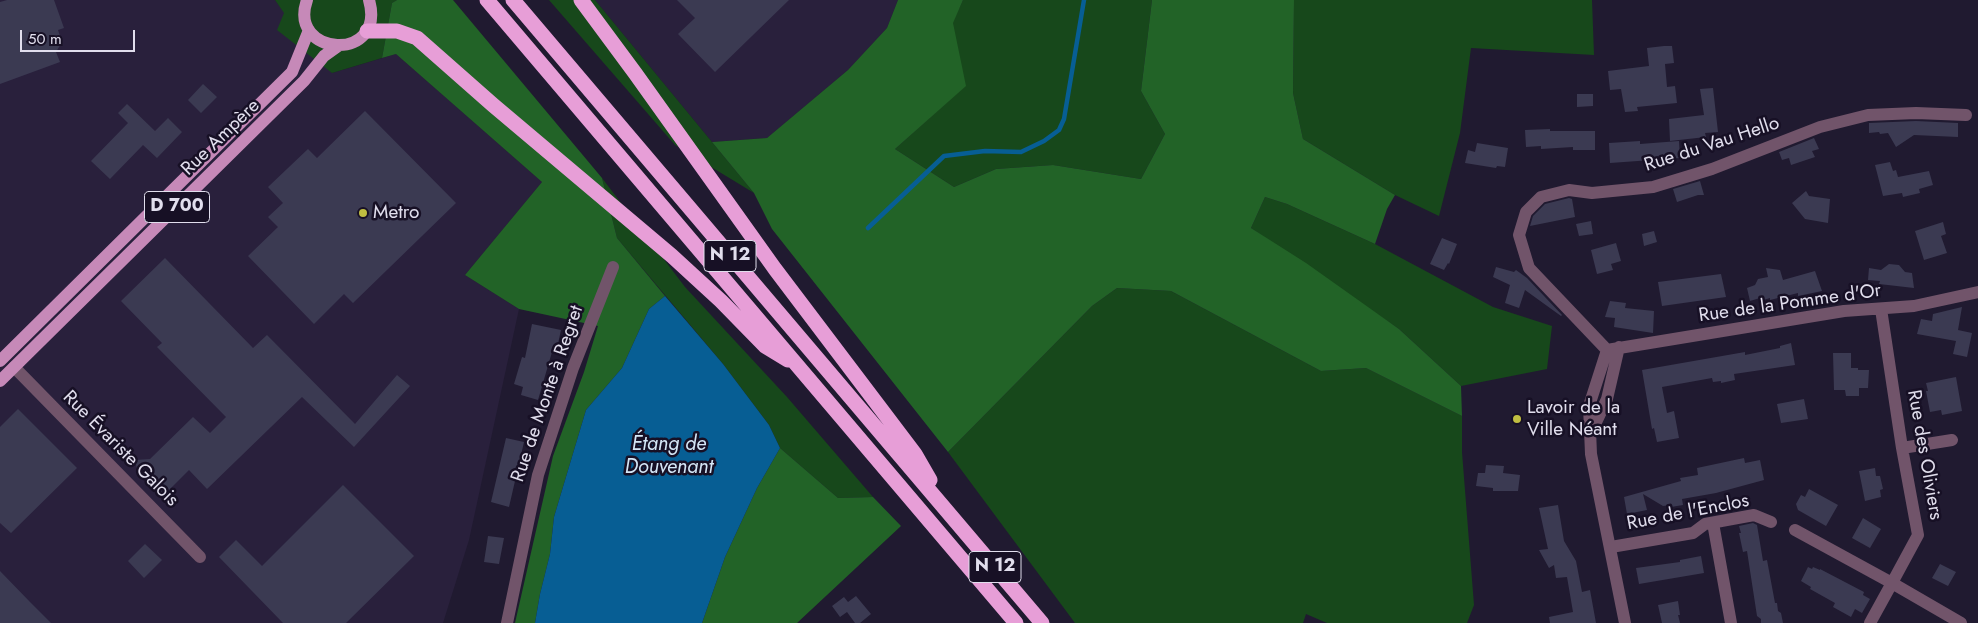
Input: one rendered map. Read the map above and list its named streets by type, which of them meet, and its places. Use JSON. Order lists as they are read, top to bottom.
{
  "streets": {
    "highway": ["N 12"],
    "main road": ["Rue Ampère", "D 700"],
    "street": [
      "Rue du Vau Hello",
      "Rue de la Pomme d'Or",
      "Rue de Monte à Regret",
      "Rue Évariste Galois",
      "Rue des Oliviers",
      "Rue de l'Enclos"
    ]
  },
  "crossings": [
    ["Rue Ampère", "N 12"],
    ["Rue Ampère", "Rue Évariste Galois"],
    ["Rue du Vau Hello", "Rue de la Pomme d'Or"],
    ["Rue de la Pomme d'Or", "Rue des Oliviers"]
  ],
  "water": ["Étang de Douvenant"],
  "places": ["Metro", "Lavoir de la Ville Néant"],
  "scale_bar": "50 m"
}
